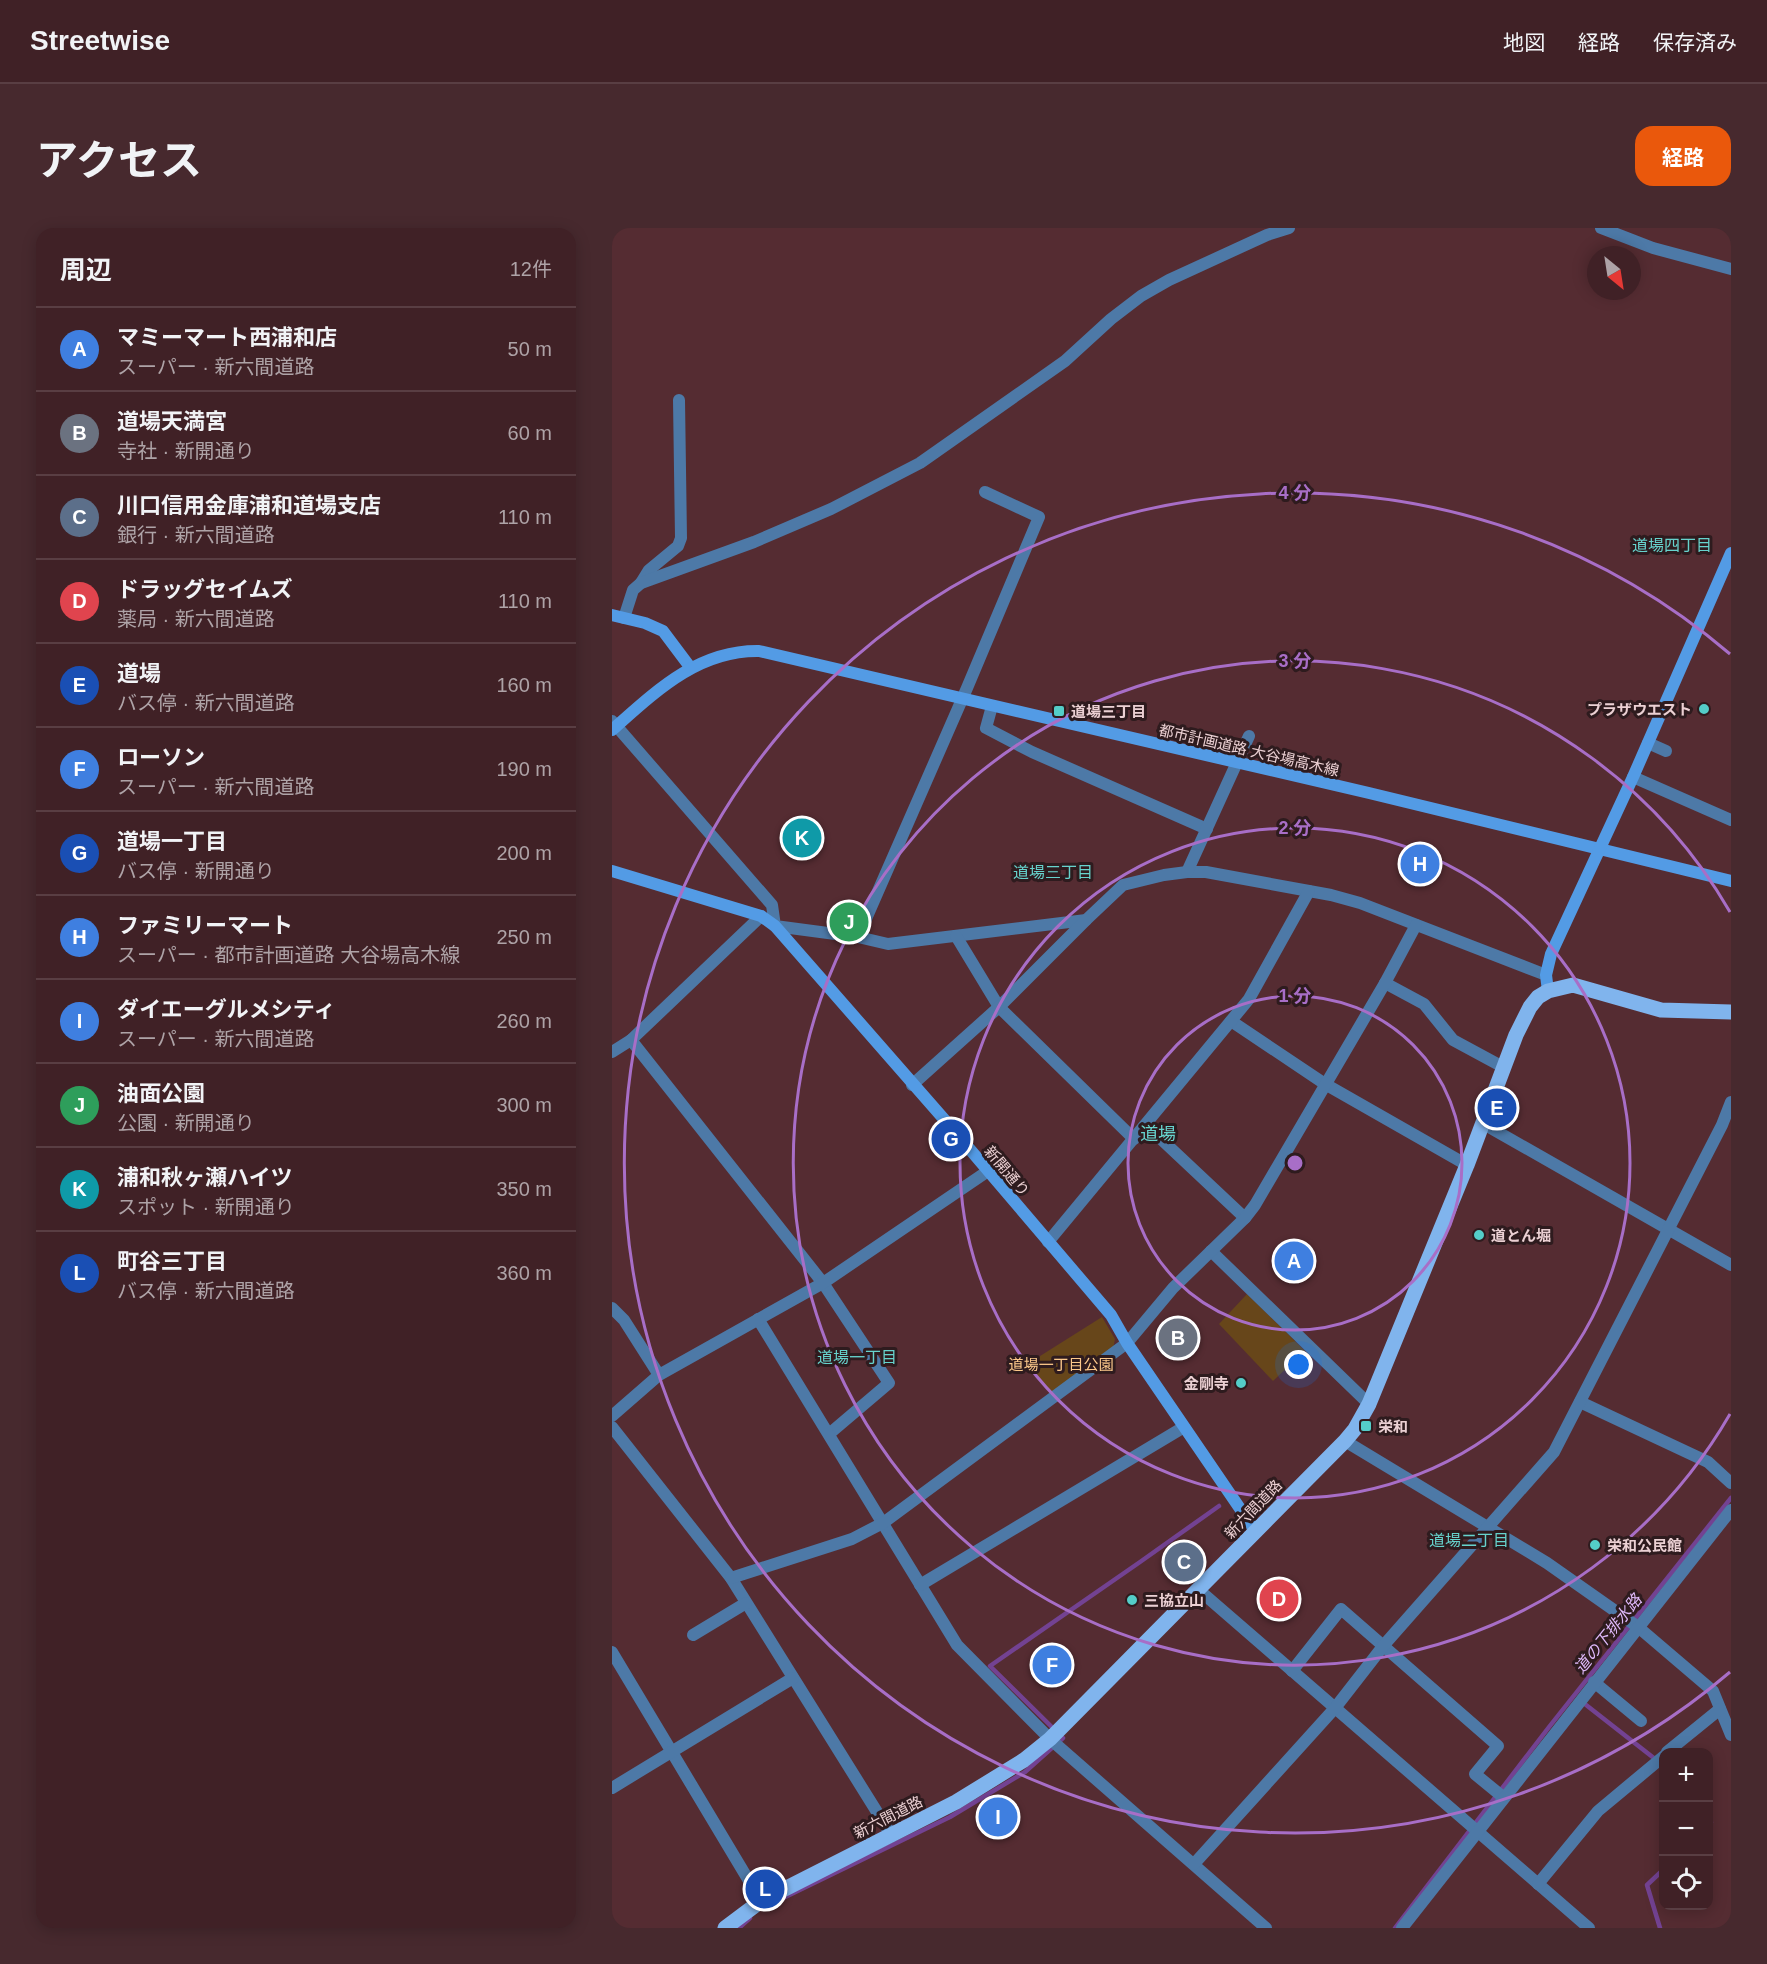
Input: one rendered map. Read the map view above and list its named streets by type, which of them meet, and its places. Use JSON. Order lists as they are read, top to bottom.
{
  "streets": {
    "main road": ["新六間道路"],
    "street": ["都市計画道路 大谷場高木線", "新開通り"]
  },
  "crossings": [
    ["新開通り", "新六間道路"]
  ],
  "districts": [
    "道場四丁目",
    "道場三丁目",
    "道場",
    "道場一丁目",
    "道場二丁目"
  ],
  "water": ["道の下排水路"],
  "parks": ["道場一丁目公園"],
  "places": {
    "other": [
      "プラザウエスト",
      "道とん堀",
      "金剛寺",
      "栄和公民館",
      "三協立山"
    ],
    "transit": ["道場三丁目", "栄和"]
  },
  "north": "bottom right",
  "page": {
    "header": "Streetwise",
    "nav": ["地図", "経路", "保存済み"],
    "title": "アクセス",
    "buttons": "経路",
    "heading": ["周辺", "12件"],
    "list": [
      {
        "mark": "A",
        "name": "マミーマート西浦和店",
        "note": "スーパー · 新六間道路",
        "value": "50 m"
      },
      {
        "mark": "B",
        "name": "道場天満宮",
        "note": "寺社 · 新開通り",
        "value": "60 m"
      },
      {
        "mark": "C",
        "name": "川口信用金庫浦和道場支店",
        "note": "銀行 · 新六間道路",
        "value": "110 m"
      },
      {
        "mark": "D",
        "name": "ドラッグセイムズ",
        "note": "薬局 · 新六間道路",
        "value": "110 m"
      },
      {
        "mark": "E",
        "name": "道場",
        "note": "バス停 · 新六間道路",
        "value": "160 m"
      },
      {
        "mark": "F",
        "name": "ローソン",
        "note": "スーパー · 新六間道路",
        "value": "190 m"
      },
      {
        "mark": "G",
        "name": "道場一丁目",
        "note": "バス停 · 新開通り",
        "value": "200 m"
      },
      {
        "mark": "H",
        "name": "ファミリーマート",
        "note": "スーパー · 都市計画道路 大谷場高木線",
        "value": "250 m"
      },
      {
        "mark": "I",
        "name": "ダイエーグルメシティ",
        "note": "スーパー · 新六間道路",
        "value": "260 m"
      },
      {
        "mark": "J",
        "name": "油面公園",
        "note": "公園 · 新開通り",
        "value": "300 m"
      },
      {
        "mark": "K",
        "name": "浦和秋ヶ瀬ハイツ",
        "note": "スポット · 新開通り",
        "value": "350 m"
      },
      {
        "mark": "L",
        "name": "町谷三丁目",
        "note": "バス停 · 新六間道路",
        "value": "360 m"
      }
    ],
    "pins": [
      "K",
      "H",
      "J",
      "E",
      "G",
      "A",
      "B",
      "C",
      "D",
      "F",
      "I",
      "L"
    ],
    "map_buttons": ["+", "−"]
  },
  "rings": [
    "4 分",
    "3 分",
    "2 分",
    "1 分"
  ]
}
